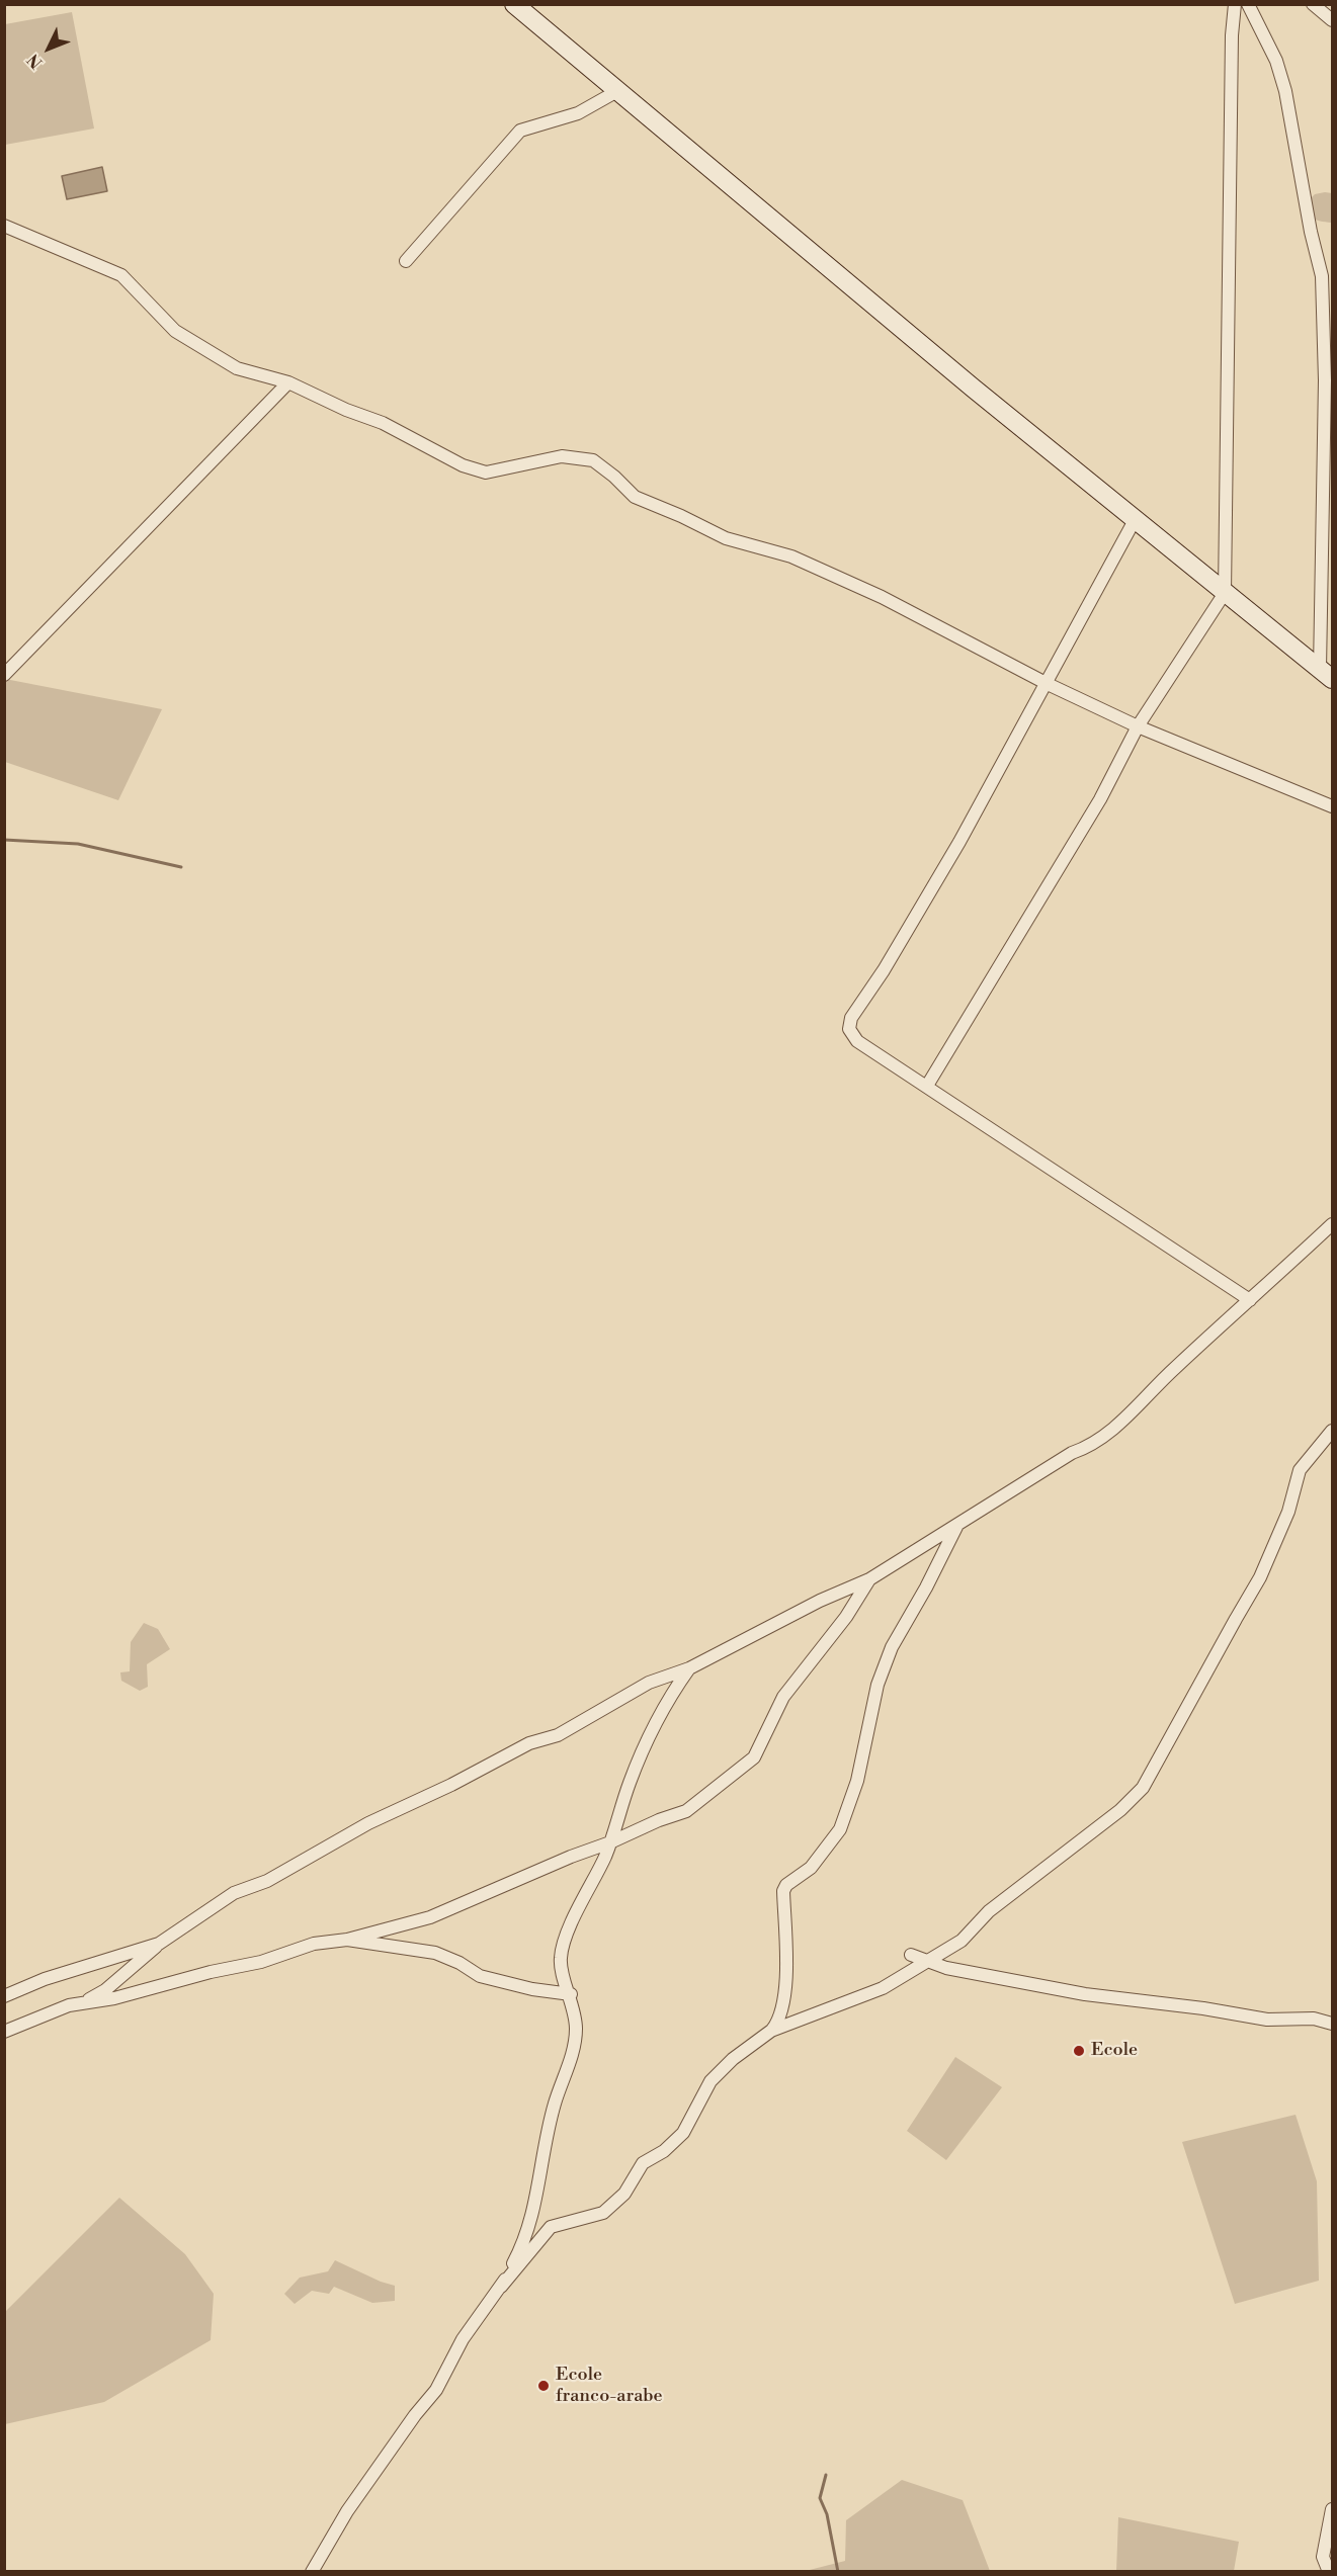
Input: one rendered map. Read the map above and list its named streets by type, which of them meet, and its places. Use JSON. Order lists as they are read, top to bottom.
{
  "places": ["Ecole", "Ecole franco-arabe"],
  "north": "bottom left"
}
